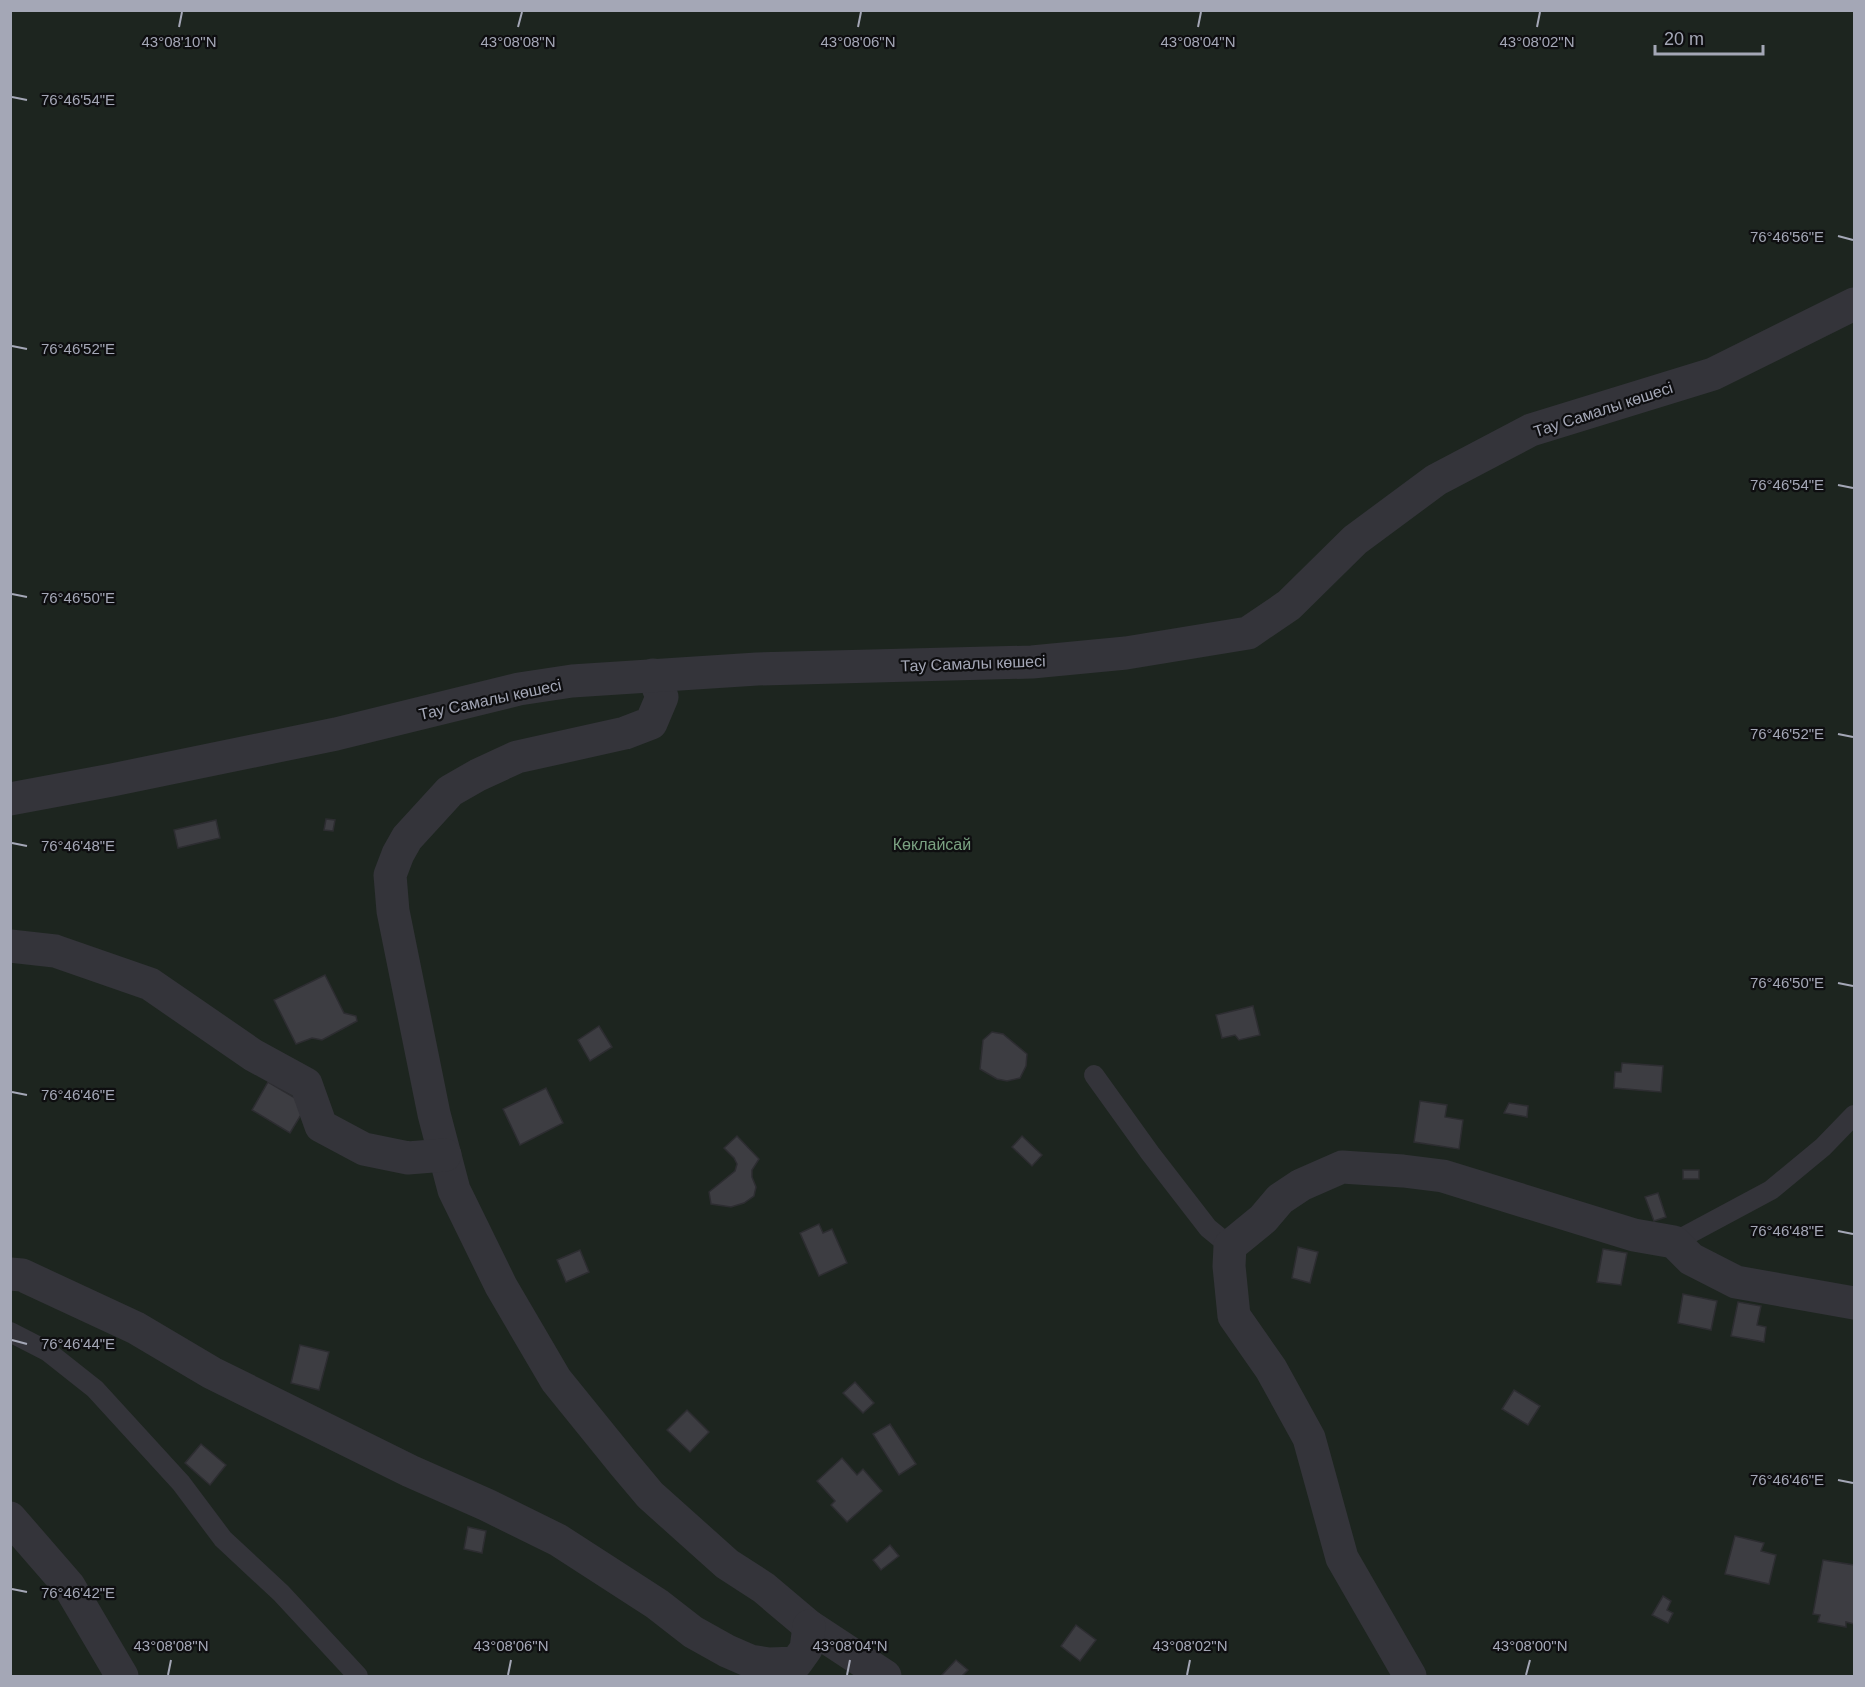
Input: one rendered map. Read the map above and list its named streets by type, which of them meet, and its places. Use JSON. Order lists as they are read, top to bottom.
{
  "streets": {
    "street": ["Тау Самалы көшесі"]
  },
  "parks": ["Көклайсай"],
  "scale_bar": "20 m",
  "coordinates": [
    "43°08'10\"N",
    "43°08'08\"N",
    "43°08'06\"N",
    "43°08'04\"N",
    "43°08'02\"N",
    "76°46'54\"E",
    "76°46'56\"E",
    "76°46'52\"E",
    "76°46'50\"E",
    "76°46'48\"E",
    "76°46'46\"E",
    "76°46'44\"E",
    "76°46'42\"E",
    "43°08'00\"N"
  ]
}
